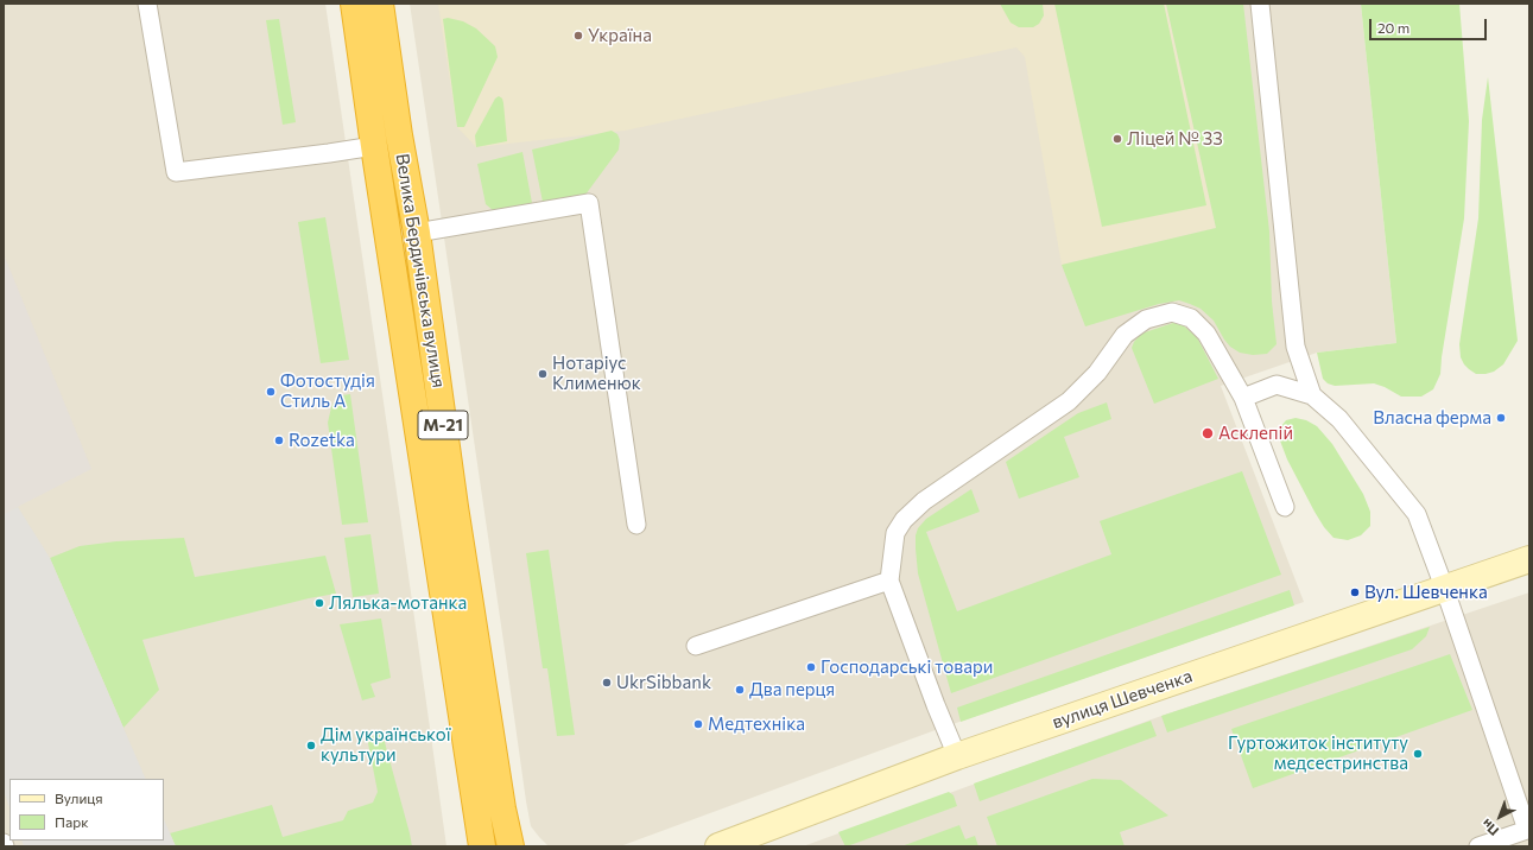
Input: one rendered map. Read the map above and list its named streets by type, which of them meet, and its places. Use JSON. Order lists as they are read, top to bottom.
{
  "streets": {
    "highway": ["Велика Бердичівська вулиця", "М-21"],
    "street": ["вулиця Шевченка"]
  },
  "places": [
    "Україна",
    "Ліцей № 33",
    "Нотаріус Клименюк",
    "Фотостудія Стиль А",
    "Власна ферма",
    "Асклепій",
    "Rozetka",
    "Вул. Шевченка",
    "Лялька-мотанка",
    "Господарські товари",
    "UkrSibbank",
    "Два перця",
    "Медтехніка",
    "Дім української культури",
    "Гуртожиток інституту медсестринства"
  ],
  "legend": ["Вулиця", "Парк"],
  "scale_bar": "20 m",
  "north": "bottom left"
}
